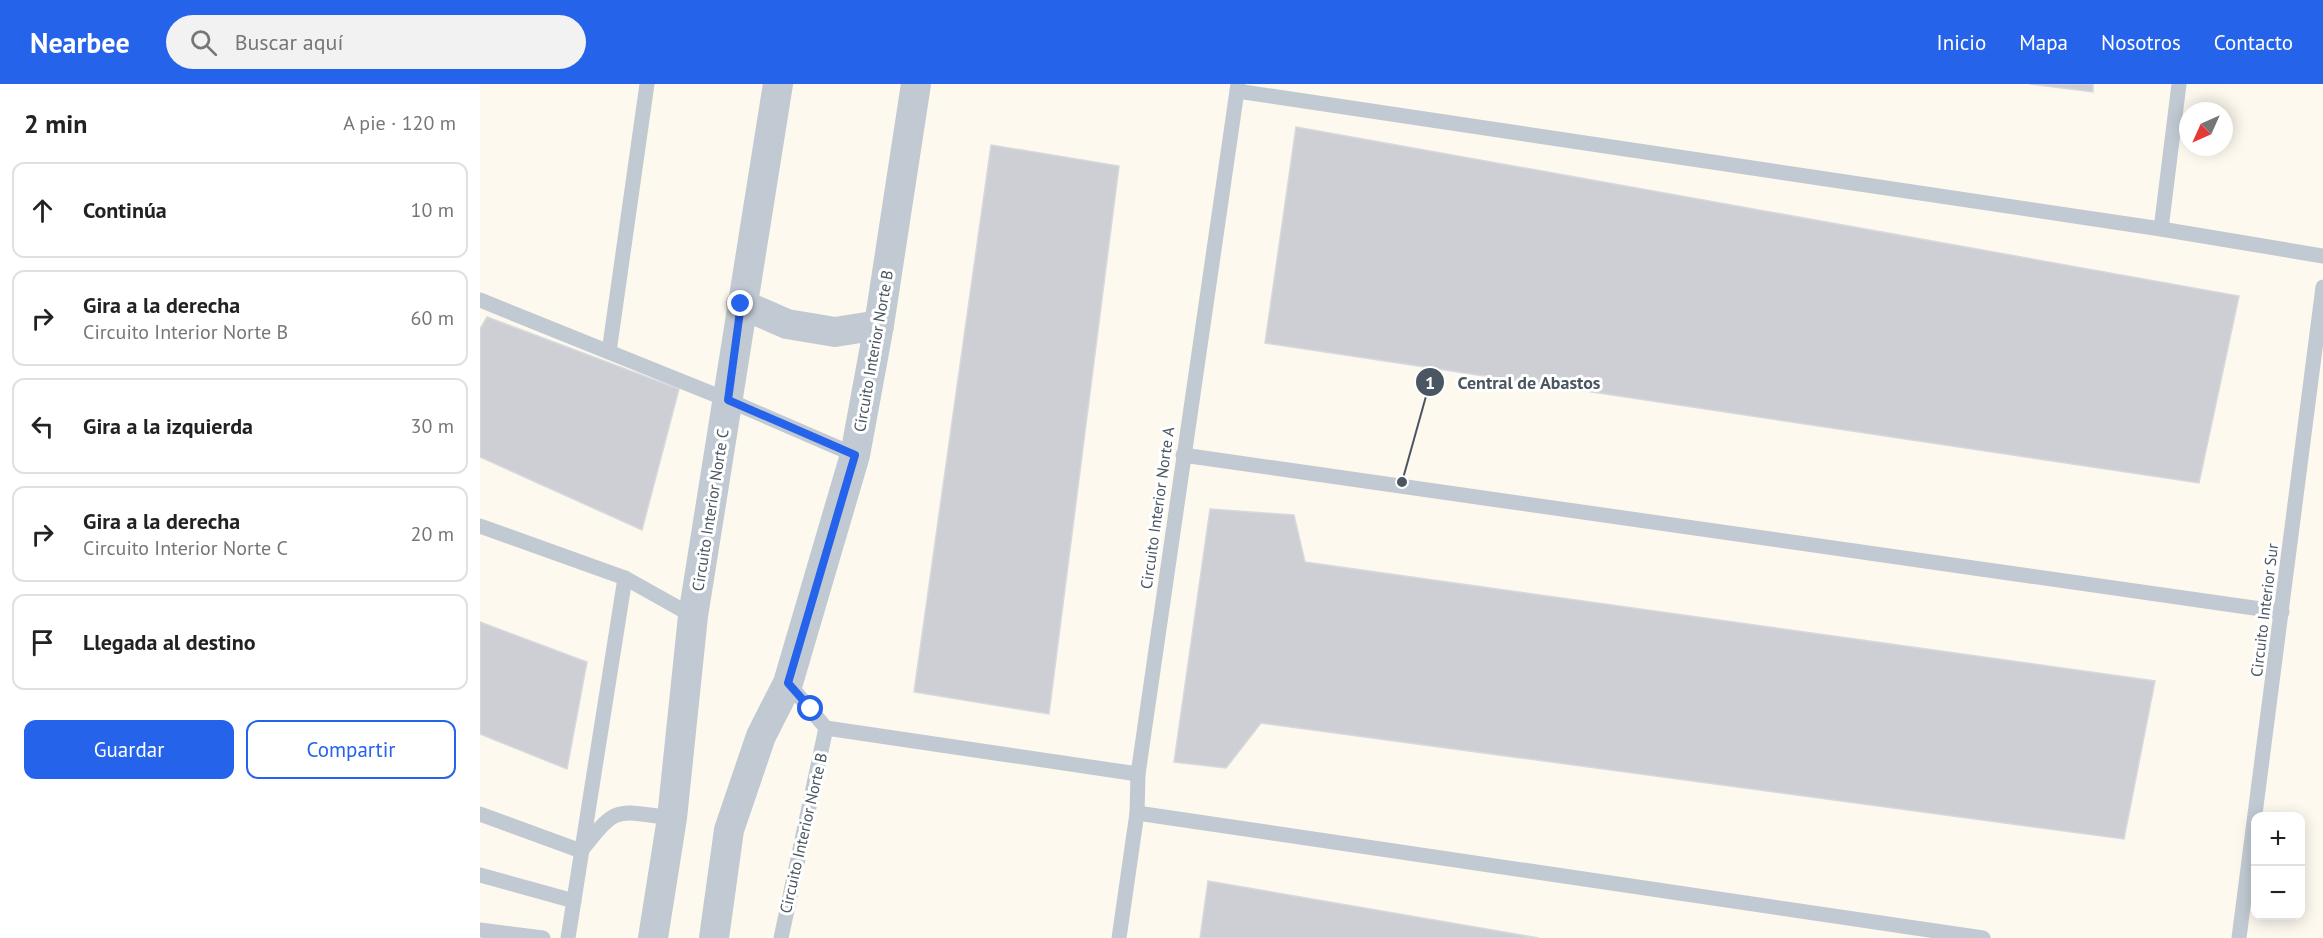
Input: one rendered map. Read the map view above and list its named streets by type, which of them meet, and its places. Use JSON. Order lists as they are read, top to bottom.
{
  "streets": {
    "street": ["Circuito Interior Norte B", "Circuito Interior Norte C"],
    "lane": ["Circuito Interior Norte A", "Circuito Interior Sur"]
  },
  "places": ["Central de Abastos"],
  "north": "bottom left",
  "page": {
    "header": "Nearbee",
    "search": "Buscar aquí",
    "nav": [
      "Inicio",
      "Mapa",
      "Nosotros",
      "Contacto"
    ],
    "heading": ["2 min", "A pie · 120 m"],
    "list": [
      ["Continúa", "10 m"],
      ["Gira a la derecha", "Circuito Interior Norte B", "60 m"],
      ["Gira a la izquierda", "30 m"],
      ["Gira a la derecha", "Circuito Interior Norte C", "20 m"],
      "Llegada al destino"
    ],
    "buttons": ["Guardar", "Compartir"],
    "map_buttons": ["+", "−"]
  }
}
